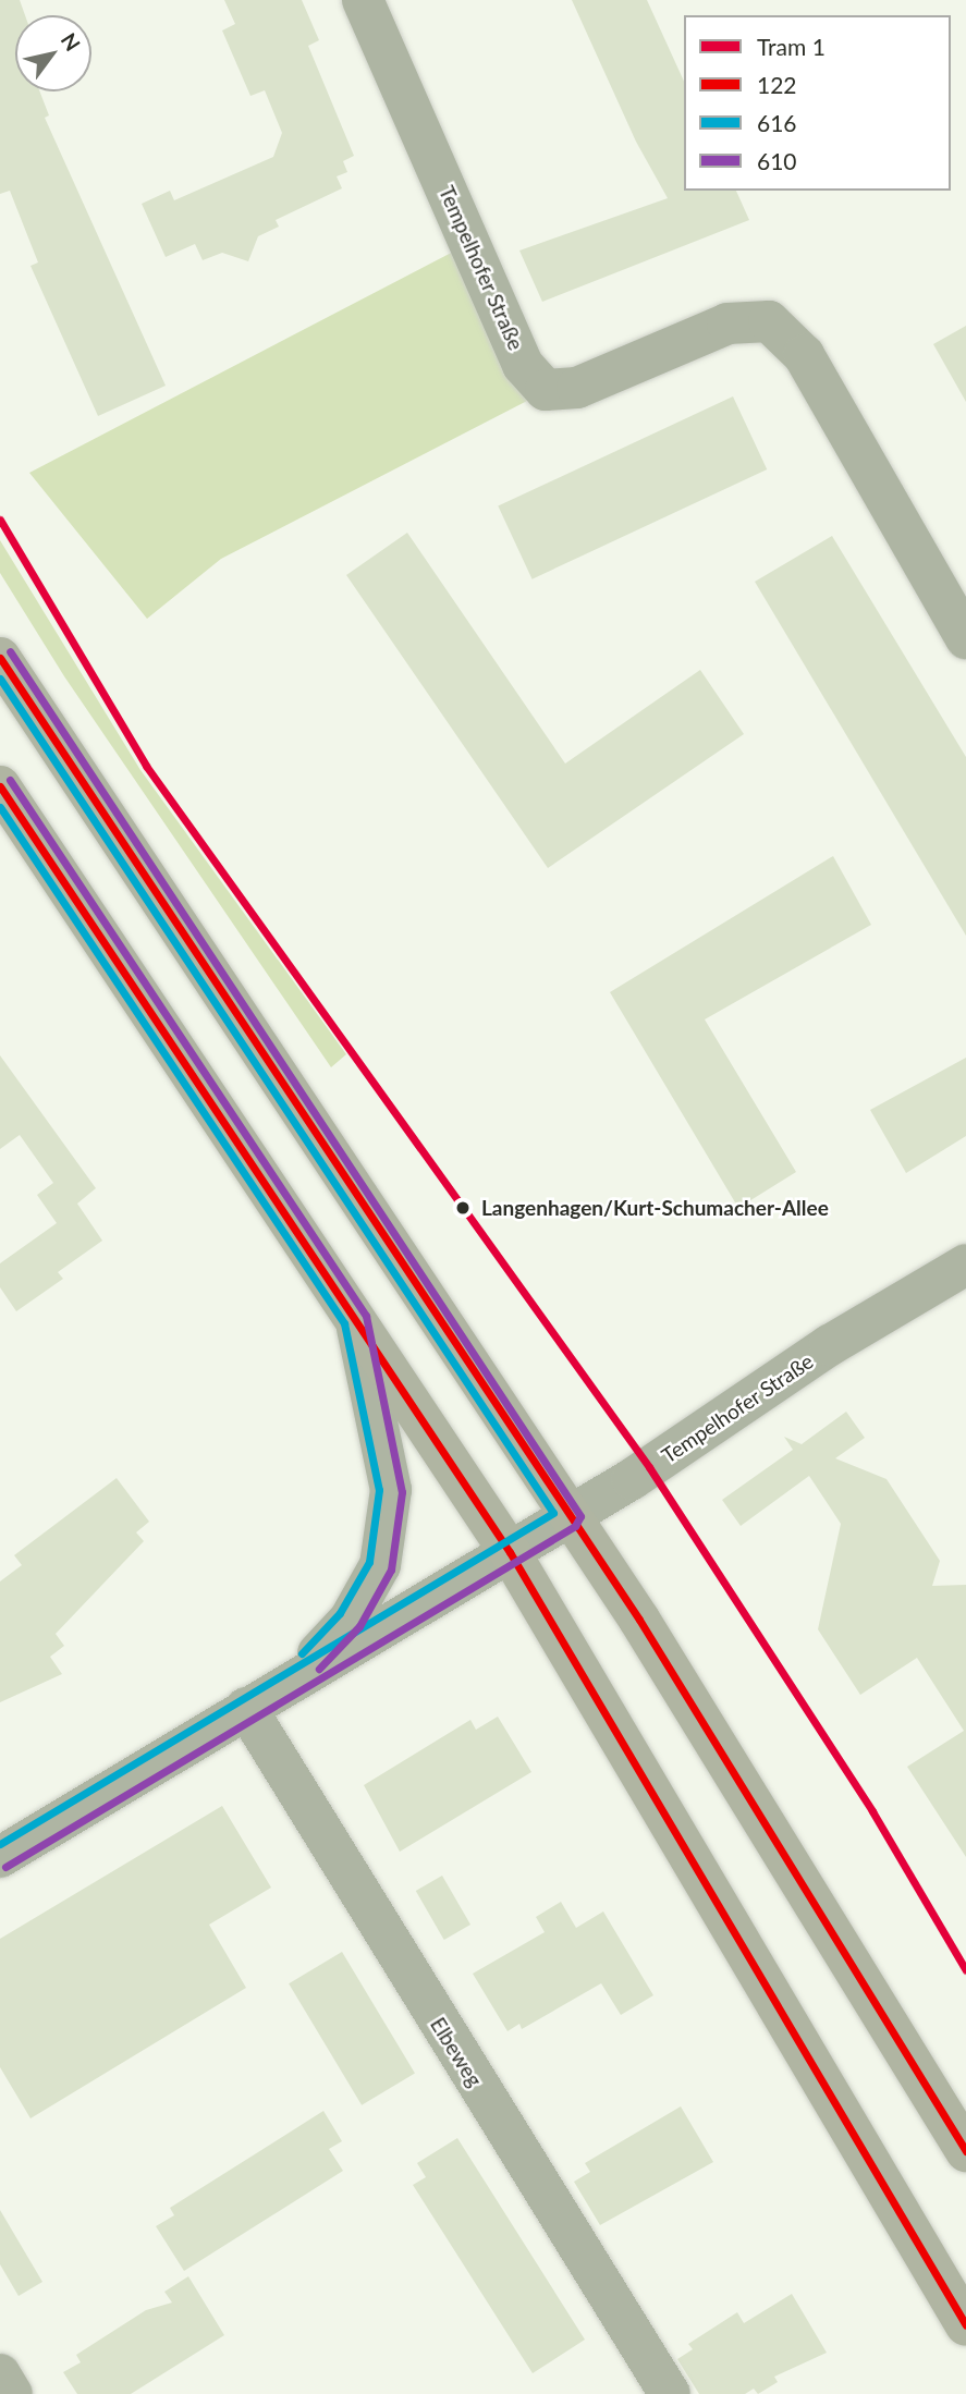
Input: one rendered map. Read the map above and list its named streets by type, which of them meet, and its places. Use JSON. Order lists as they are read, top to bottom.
{
  "streets": {
    "street": ["Tempelhofer Straße", "Elbeweg"]
  },
  "crossings": [
    ["Tempelhofer Straße", "Elbeweg"]
  ],
  "places": ["Langenhagen/Kurt-Schumacher-Allee"],
  "lines": [
    "tram line 1",
    "transit line 610",
    "transit line 122",
    "transit line 616"
  ],
  "legend": [
    "Tram 1",
    "122",
    "616",
    "610"
  ],
  "north": "top right"
}
